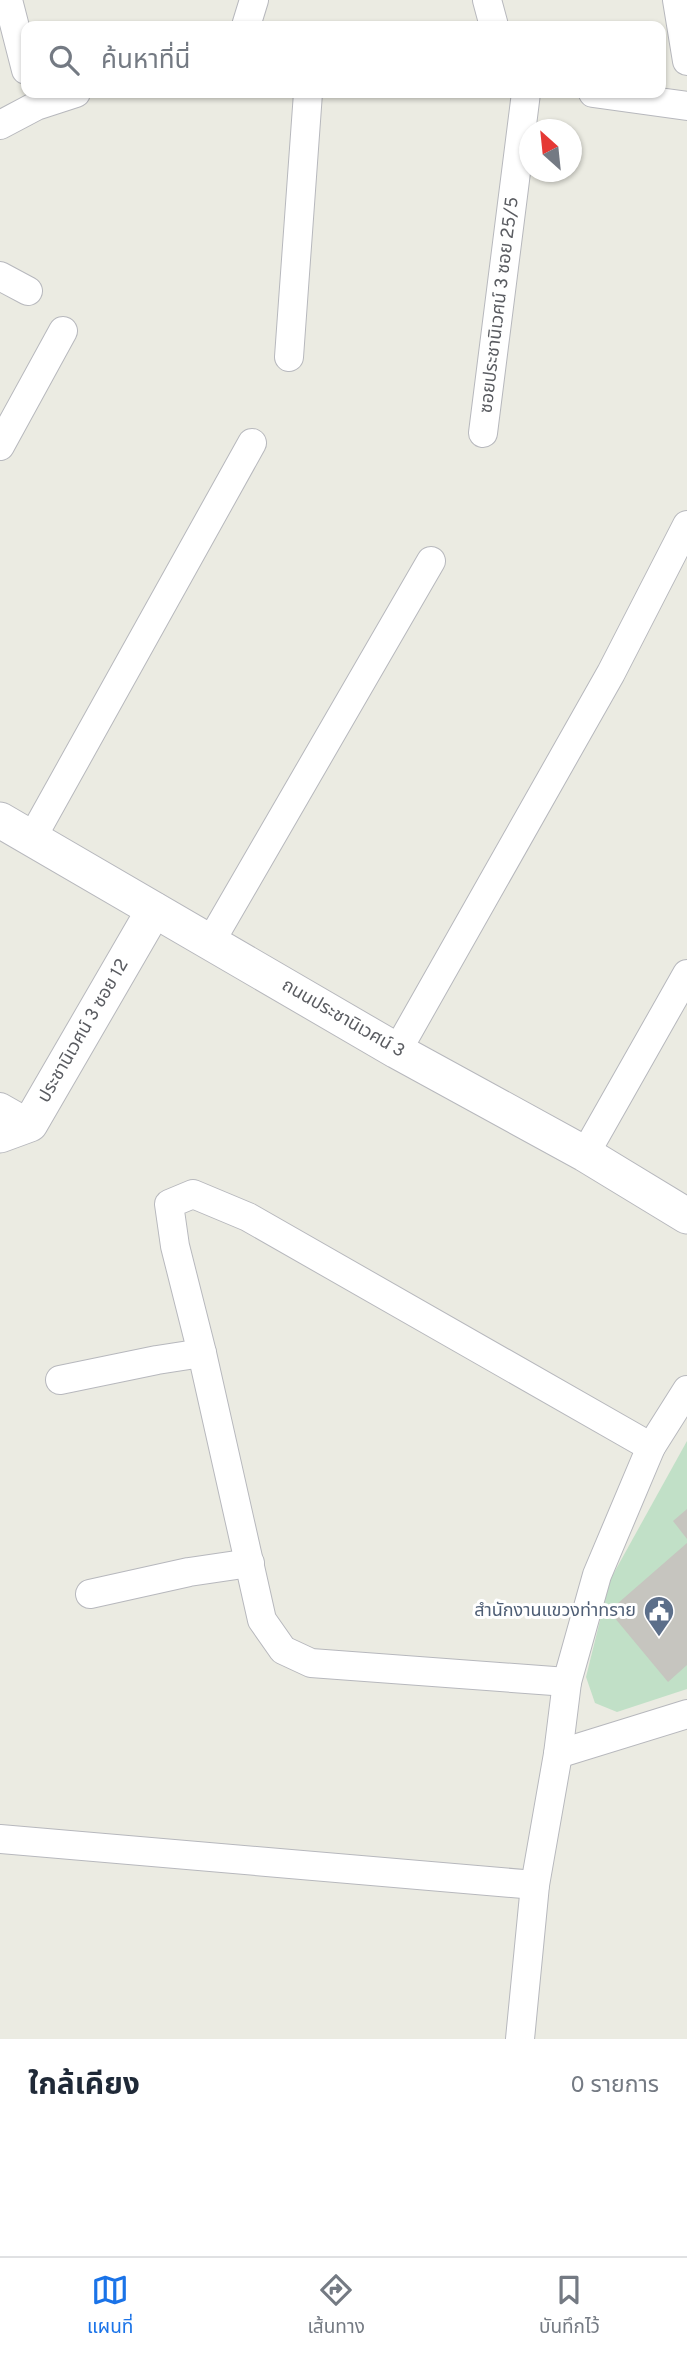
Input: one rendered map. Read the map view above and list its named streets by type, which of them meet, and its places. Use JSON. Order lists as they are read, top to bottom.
{
  "streets": {
    "street": ["ซอยประชานิเวศน์ 3 ซอย 25/5", "ถนนประชานิเวศน์ 3", "ประชานิเวศน์ 3 ซอย 12"]
  },
  "crossings": [
    ["ถนนประชานิเวศน์ 3", "ประชานิเวศน์ 3 ซอย 12"]
  ],
  "places": {
    "public building": ["สำนักงานแขวงท่าทราย"]
  },
  "north": "top left",
  "page": {
    "search": "ค้นหาที่นี่",
    "heading": ["ใกล้เคียง", "0 รายการ"],
    "nav": ["แผนที่", "เส้นทาง", "บันทึกไว้"]
  }
}
